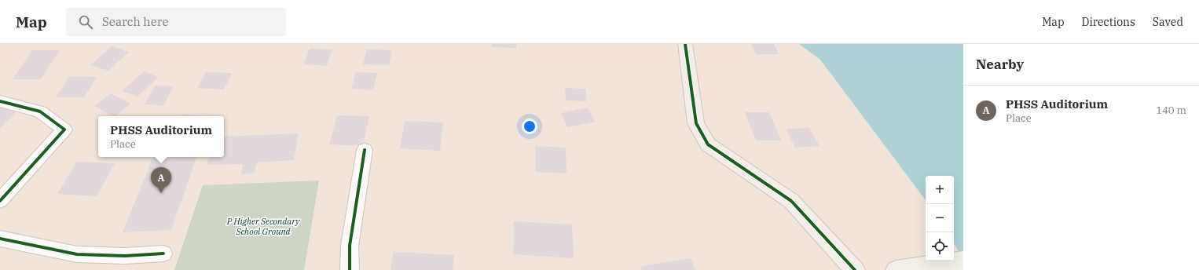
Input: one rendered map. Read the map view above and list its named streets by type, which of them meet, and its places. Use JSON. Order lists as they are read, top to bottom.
{
  "parks": ["P Higher Secondary School Ground"],
  "page": {
    "header": "Map",
    "search": "Search here",
    "nav": ["Map", "Directions", "Saved"],
    "heading": "Nearby",
    "list": [
      {
        "mark": "A",
        "name": "PHSS Auditorium",
        "note": "Place",
        "value": "140 m"
      }
    ],
    "popup": ["PHSS Auditorium", "Place"],
    "pins": "A",
    "map_buttons": ["+", "−"]
  }
}
